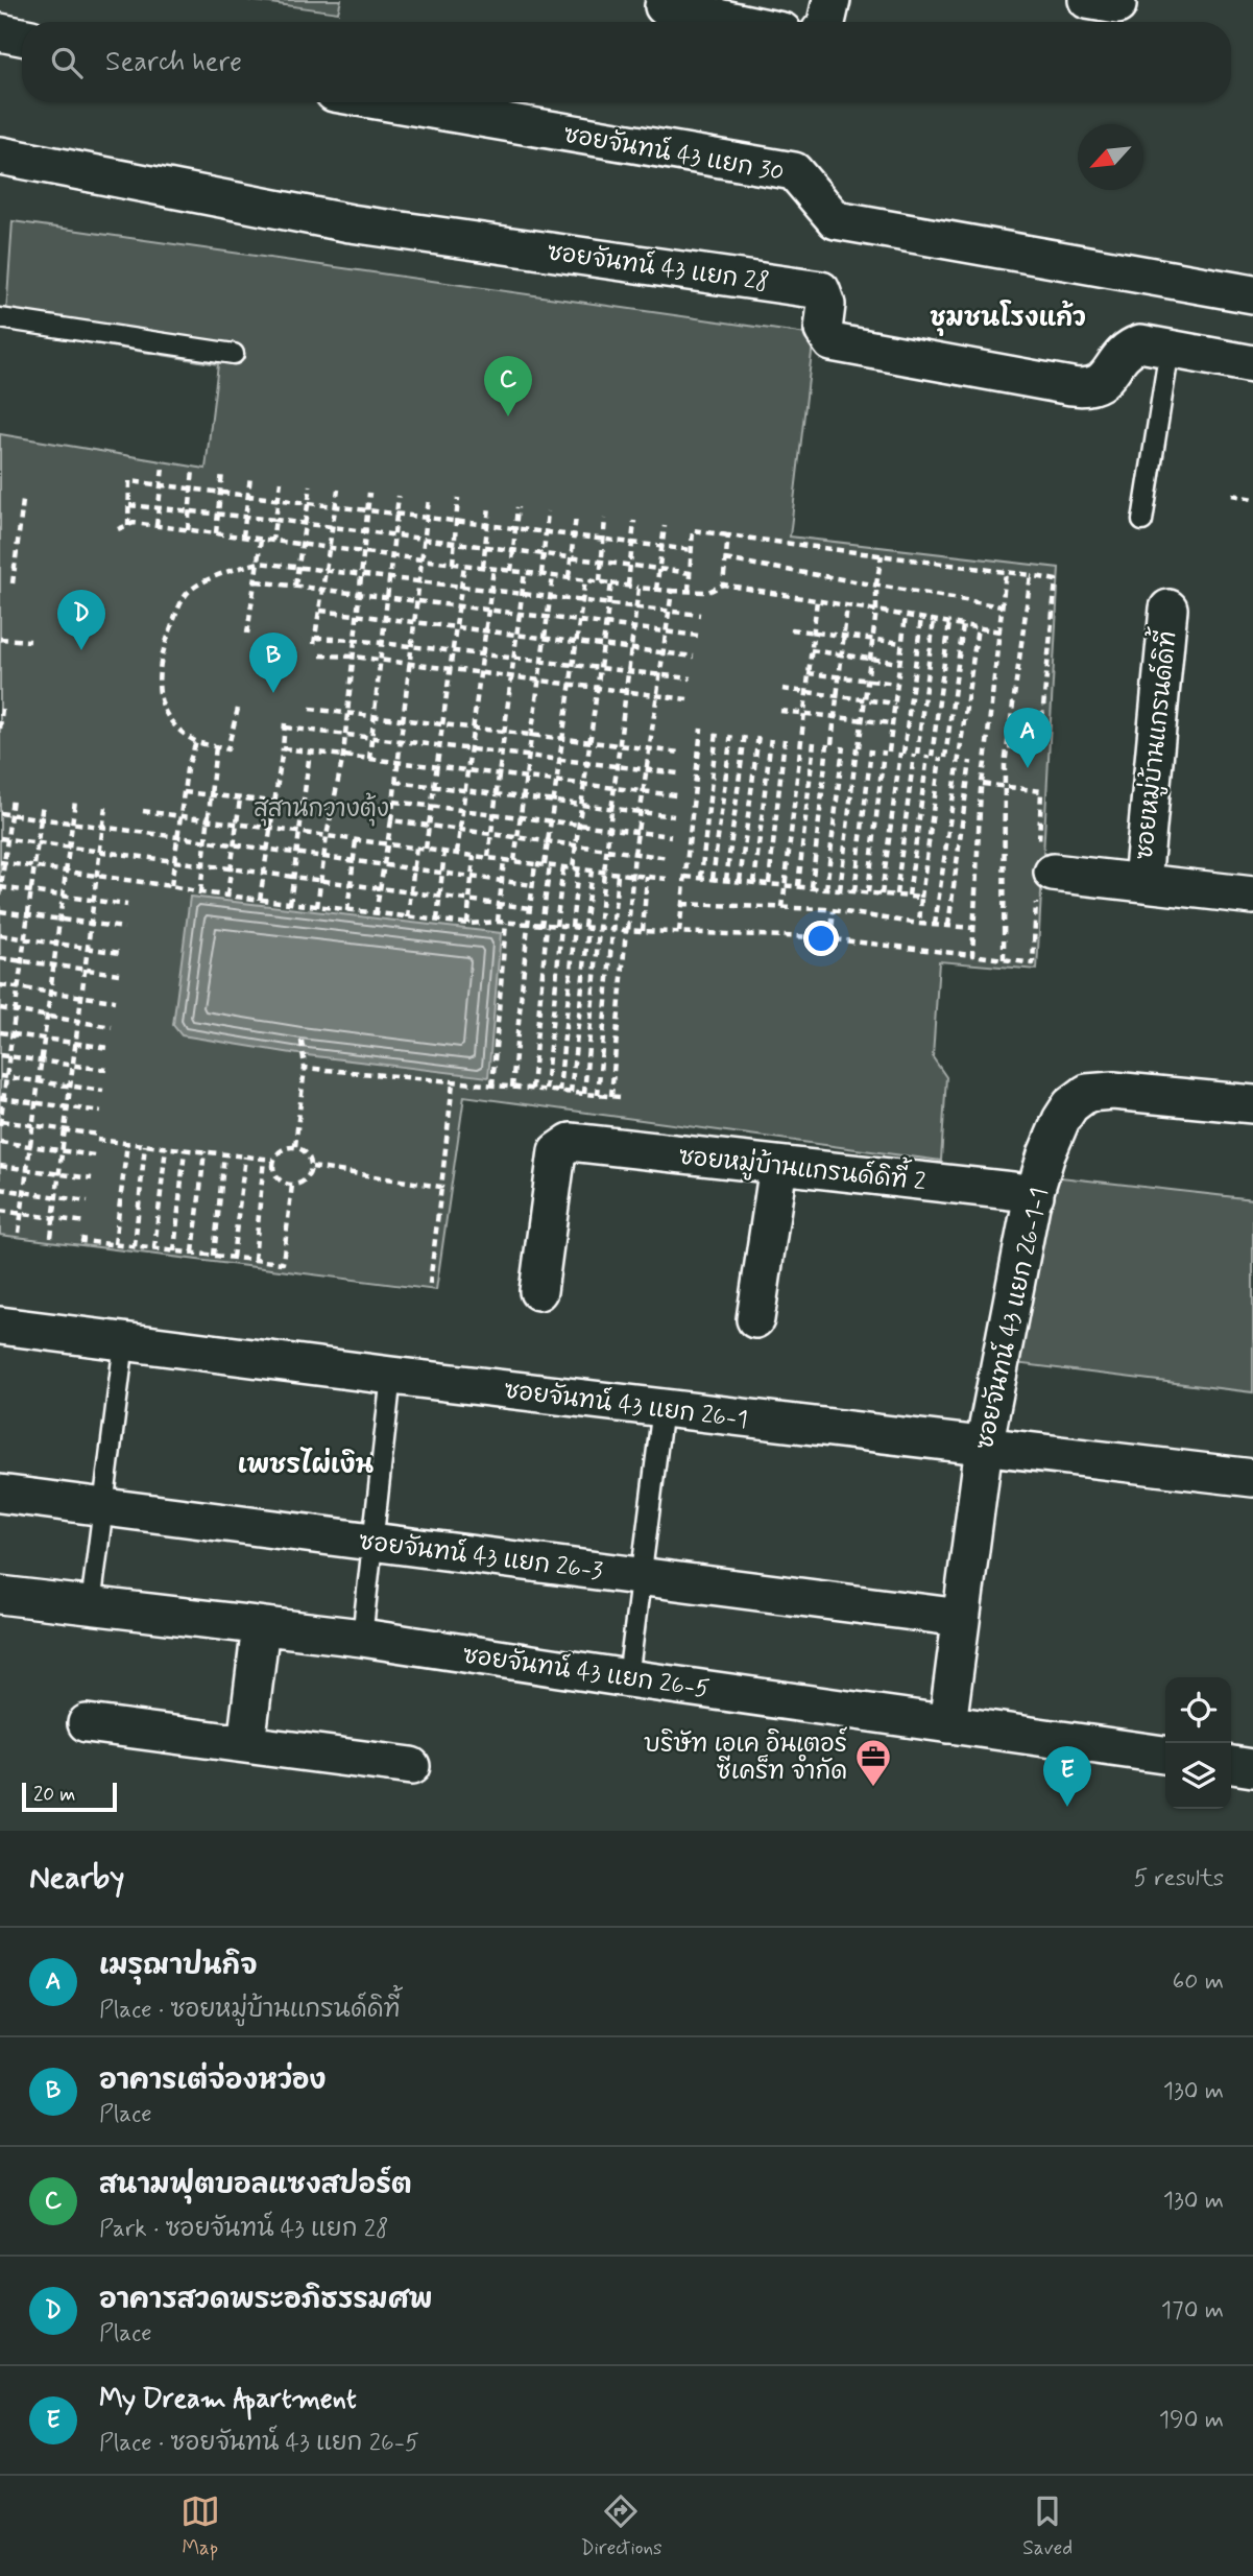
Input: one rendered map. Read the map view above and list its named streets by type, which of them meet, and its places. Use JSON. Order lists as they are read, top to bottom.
{
  "streets": {
    "street": [
      "ซอยจันทน์ 43 แยก 30",
      "ซอยจันทน์ 43 แยก 28",
      "ซอยหมู่บ้านแกรนด์ดิที้",
      "ซอยหมู่บ้านแกรนด์ดิที้ 2",
      "ซอยจันทน์ 43 แยก 26-1-1",
      "ซอยจันทน์ 43 แยก 26-1",
      "ซอยจันทน์ 43 แยก 26-3",
      "ซอยจันทน์ 43 แยก 26-5"
    ]
  },
  "crossings": [
    ["ซอยหมู่บ้านแกรนด์ดิที้ 2", "ซอยจันทน์ 43 แยก 26-1-1"],
    ["ซอยจันทน์ 43 แยก 26-1-1", "ซอยจันทน์ 43 แยก 26-1"],
    ["ซอยจันทน์ 43 แยก 26-1-1", "ซอยจันทน์ 43 แยก 26-3"],
    ["ซอยจันทน์ 43 แยก 26-1-1", "ซอยจันทน์ 43 แยก 26-5"]
  ],
  "districts": ["ชุมชนโรงแก้ว", "เพชรไผ่เงิน"],
  "parks": ["สุสานกวางตุ้ง"],
  "places": {
    "office": ["บริษัท เอเค อินเตอร์ ซีเคร็ท จำกัด"]
  },
  "scale_bar": "20 m",
  "north": "bottom left",
  "page": {
    "search": "Search here",
    "pins": [
      "C",
      "D",
      "B",
      "A",
      "E"
    ],
    "scale": "20 m",
    "heading": ["Nearby", "5 results"],
    "list": [
      {
        "mark": "A",
        "name": "เมรุฌาปนกิจ",
        "note": "Place · ซอยหมู่บ้านแกรนด์ดิที้",
        "value": "60 m"
      },
      {
        "mark": "B",
        "name": "อาคารเต่จ่องหว่อง",
        "note": "Place",
        "value": "130 m"
      },
      {
        "mark": "C",
        "name": "สนามฟุตบอลแซงสปอร์ต",
        "note": "Park · ซอยจันทน์ 43 แยก 28",
        "value": "130 m"
      },
      {
        "mark": "D",
        "name": "อาคารสวดพระอภิธรรมศพ",
        "note": "Place",
        "value": "170 m"
      },
      {
        "mark": "E",
        "name": "My Dream Apartment",
        "note": "Place · ซอยจันทน์ 43 แยก 26-5",
        "value": "190 m"
      }
    ],
    "nav": ["Map", "Directions", "Saved"]
  }
}
